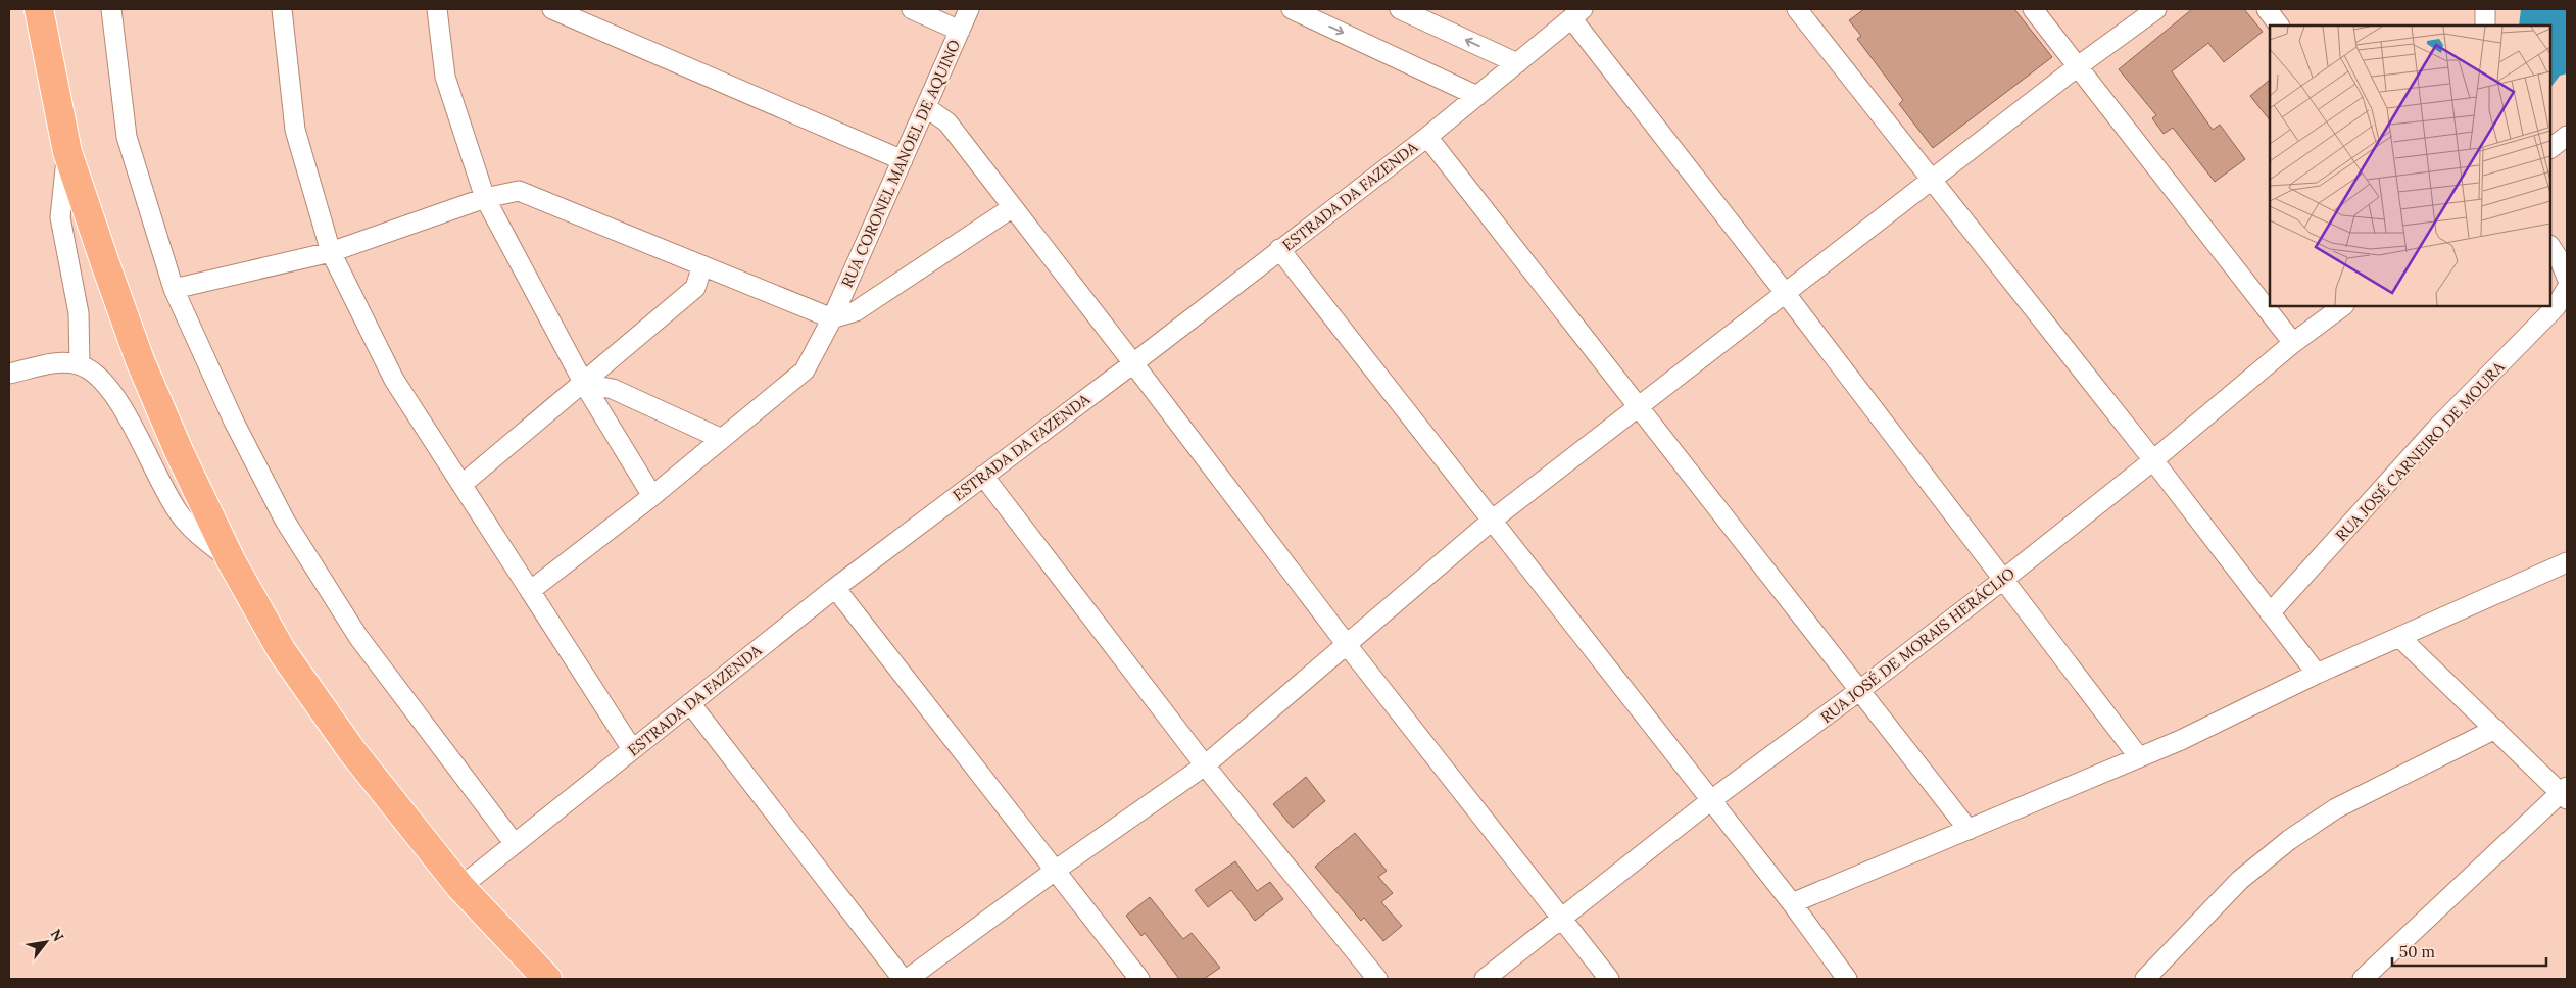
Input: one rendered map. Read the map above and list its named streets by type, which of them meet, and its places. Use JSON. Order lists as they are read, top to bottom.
{
  "streets": {
    "street": [
      "RUA CORONEL MANOEL DE AQUINO",
      "ESTRADA DA FAZENDA",
      "RUA JOSÉ CARNEIRO DE MOURA",
      "RUA JOSÉ DE MORAIS HERÁCLIO"
    ]
  },
  "scale_bar": "50 m",
  "north": "top right"
}
